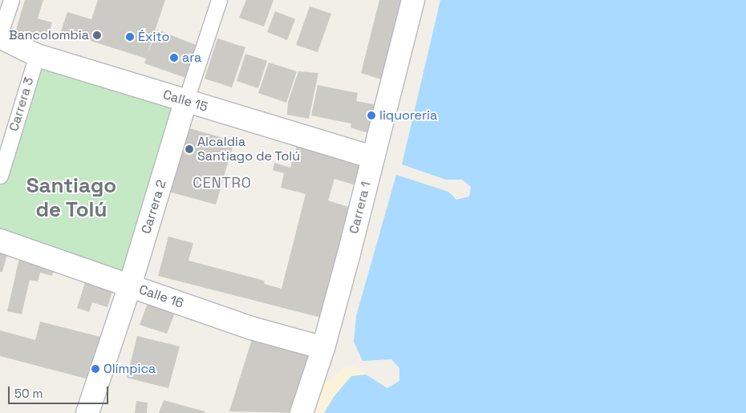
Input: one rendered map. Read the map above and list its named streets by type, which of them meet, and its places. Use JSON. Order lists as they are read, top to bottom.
{
  "streets": {
    "street": [
      "Calle 15",
      "Carrera 3",
      "Carrera 2",
      "Carrera 1",
      "Calle 16"
    ]
  },
  "crossings": [
    ["Calle 15", "Carrera 3"],
    ["Calle 15", "Carrera 2"],
    ["Calle 15", "Carrera 1"],
    ["Carrera 2", "Calle 16"],
    ["Carrera 1", "Calle 16"]
  ],
  "districts": ["CENTRO", "Santiago de Tolú"],
  "places": [
    "Bancolombia",
    "Éxito",
    "ara",
    "liquoreria",
    "Alcaldia Santiago de Tolú",
    "Olímpica"
  ],
  "scale_bar": "50 m"
}
